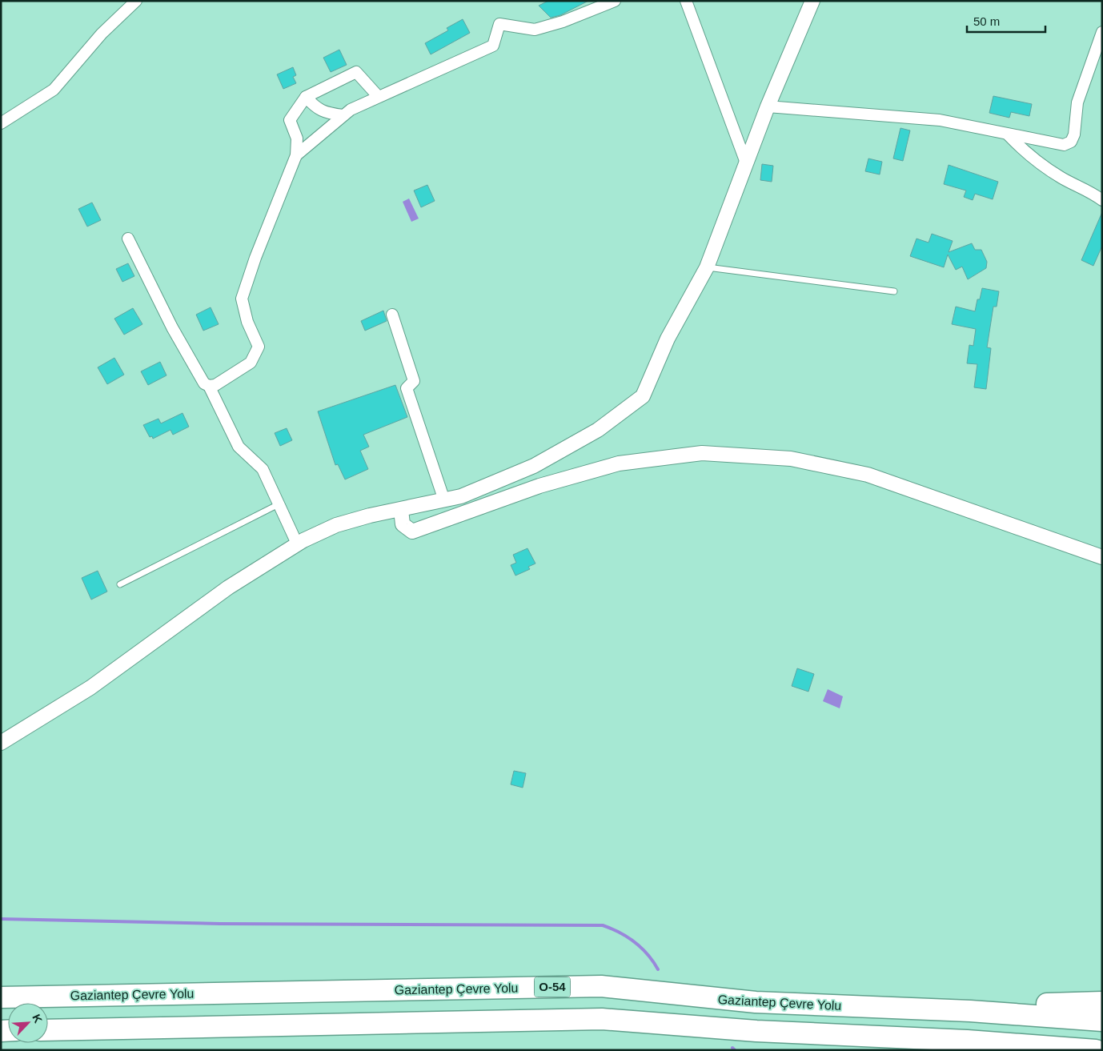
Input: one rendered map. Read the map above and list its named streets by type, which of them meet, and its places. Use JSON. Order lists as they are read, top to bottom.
{
  "streets": {
    "highway": ["O-54", "Gaziantep Çevre Yolu"]
  },
  "scale_bar": "50 m",
  "north": "top right"
}
